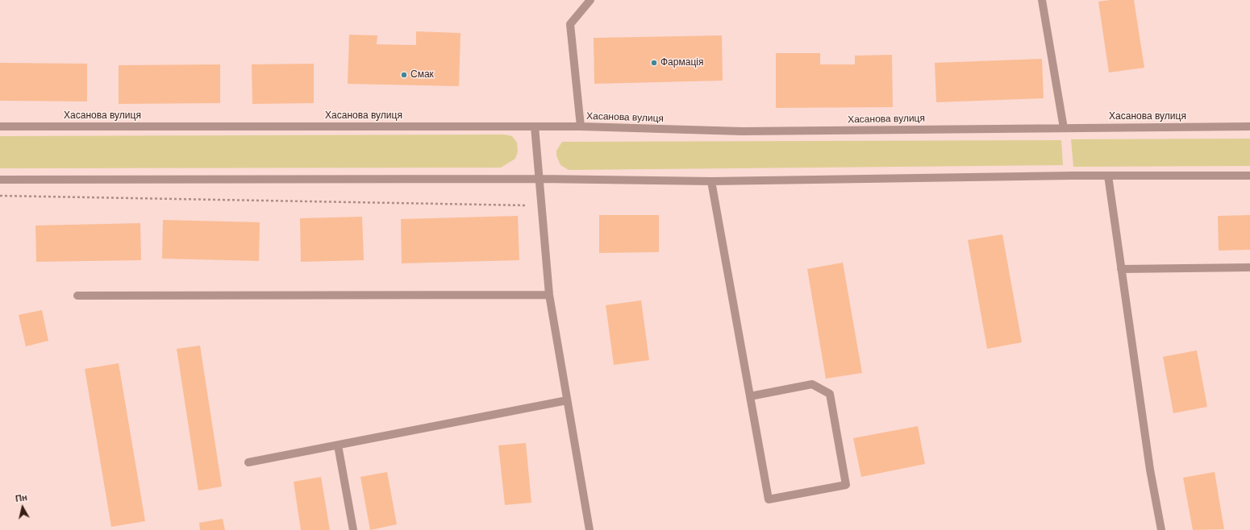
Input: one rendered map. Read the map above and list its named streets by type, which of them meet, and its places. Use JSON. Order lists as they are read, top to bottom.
{
  "streets": {
    "street": ["Хасанова вулиця"]
  },
  "places": ["Фармація", "Смак"],
  "north": "top"
}
